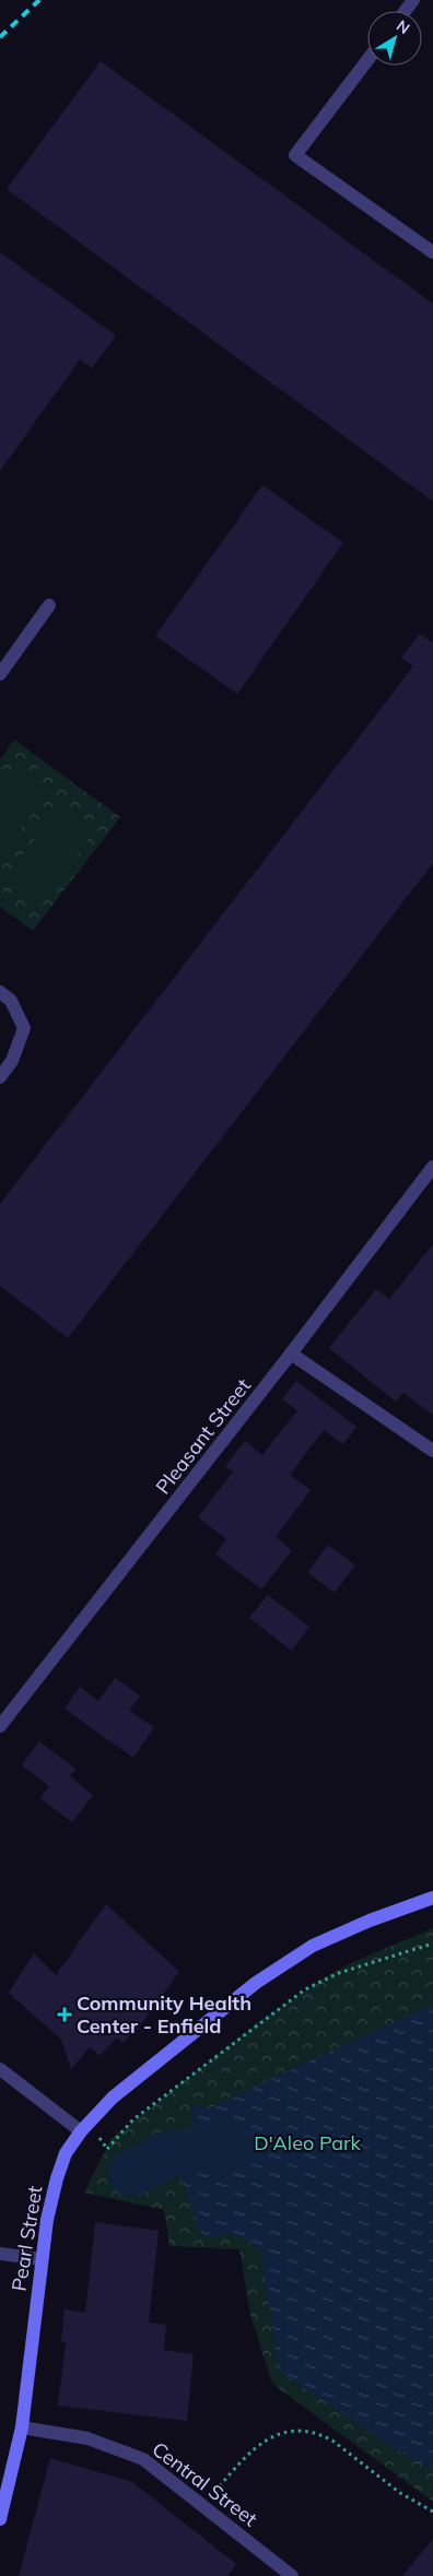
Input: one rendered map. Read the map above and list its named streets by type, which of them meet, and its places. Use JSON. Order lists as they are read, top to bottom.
{
  "streets": {
    "street": ["Pleasant Street", "Pearl Street", "Central Street"]
  },
  "crossings": [
    ["Pearl Street", "Central Street"]
  ],
  "parks": ["D'Aleo Park"],
  "places": {
    "health": ["Community Health Center - Enfield"]
  },
  "north": "top right"
}
